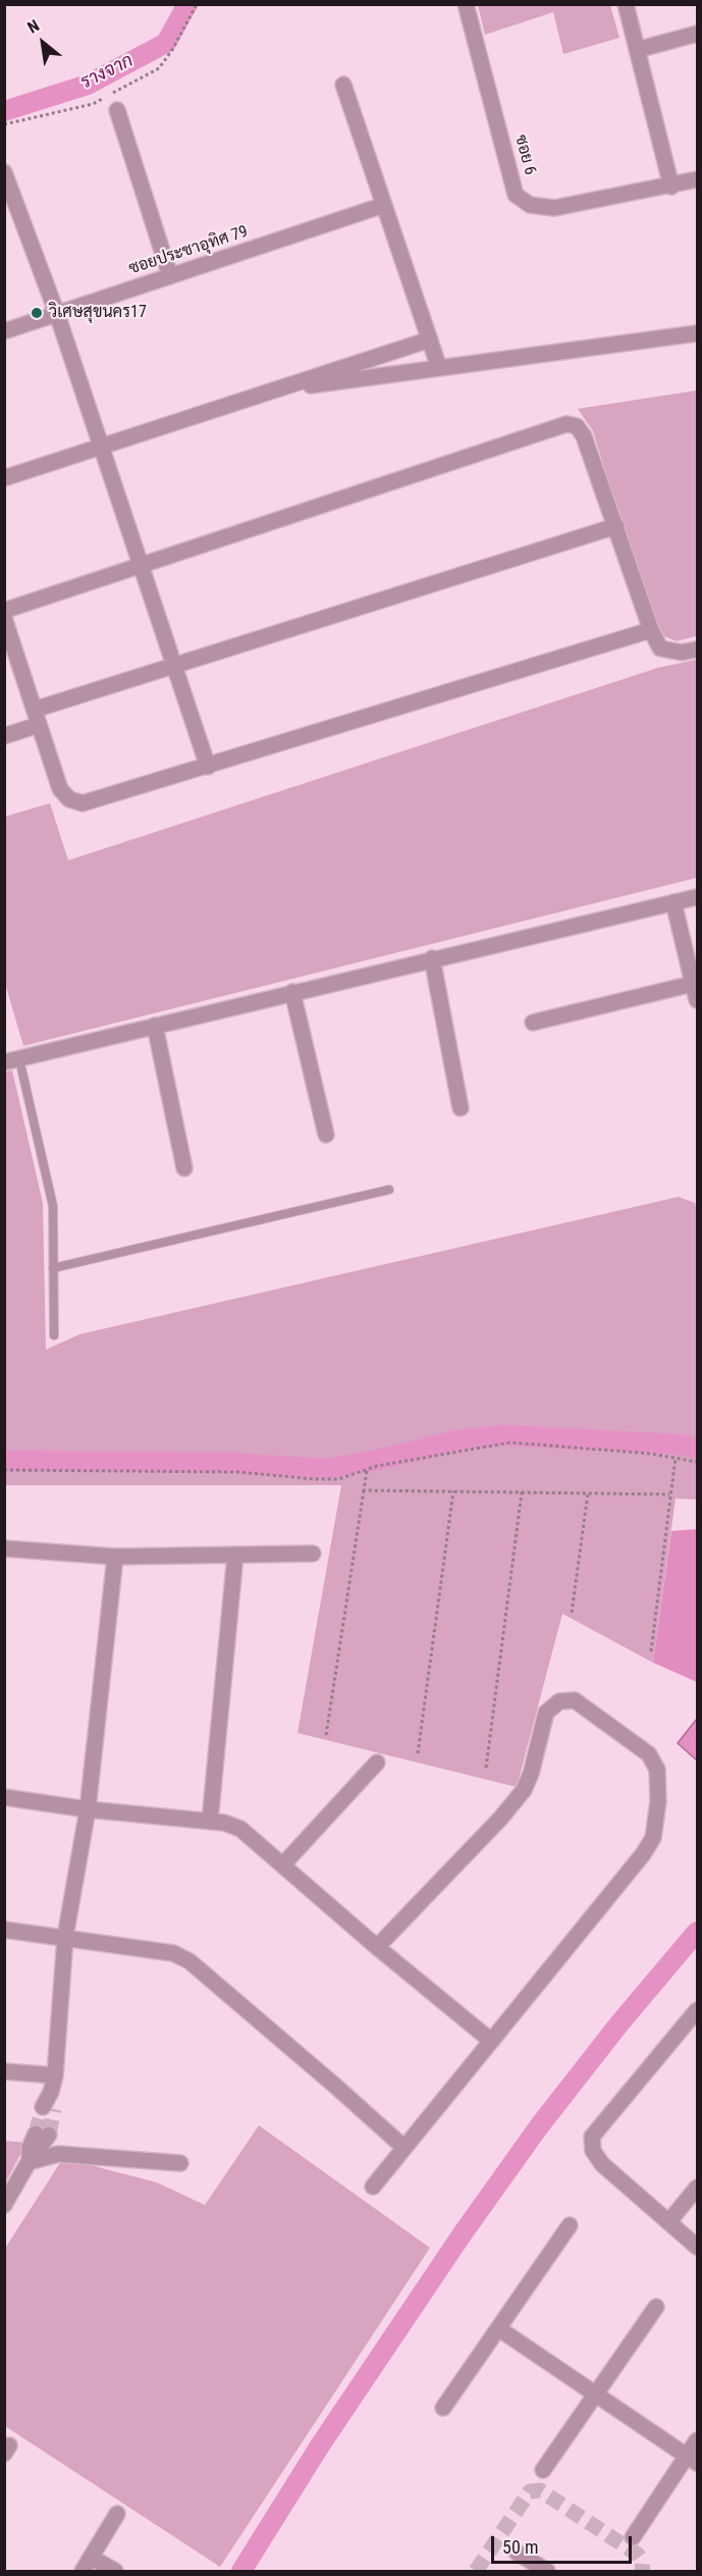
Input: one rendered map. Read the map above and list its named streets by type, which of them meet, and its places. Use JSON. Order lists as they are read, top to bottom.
{
  "streets": {
    "street": ["ซอย 6", "ซอยประชาอุทิศ 79"]
  },
  "water": ["รางจาก"],
  "places": ["วิเศษสุขนคร17"],
  "scale_bar": "50 m",
  "north": "top left"
}
